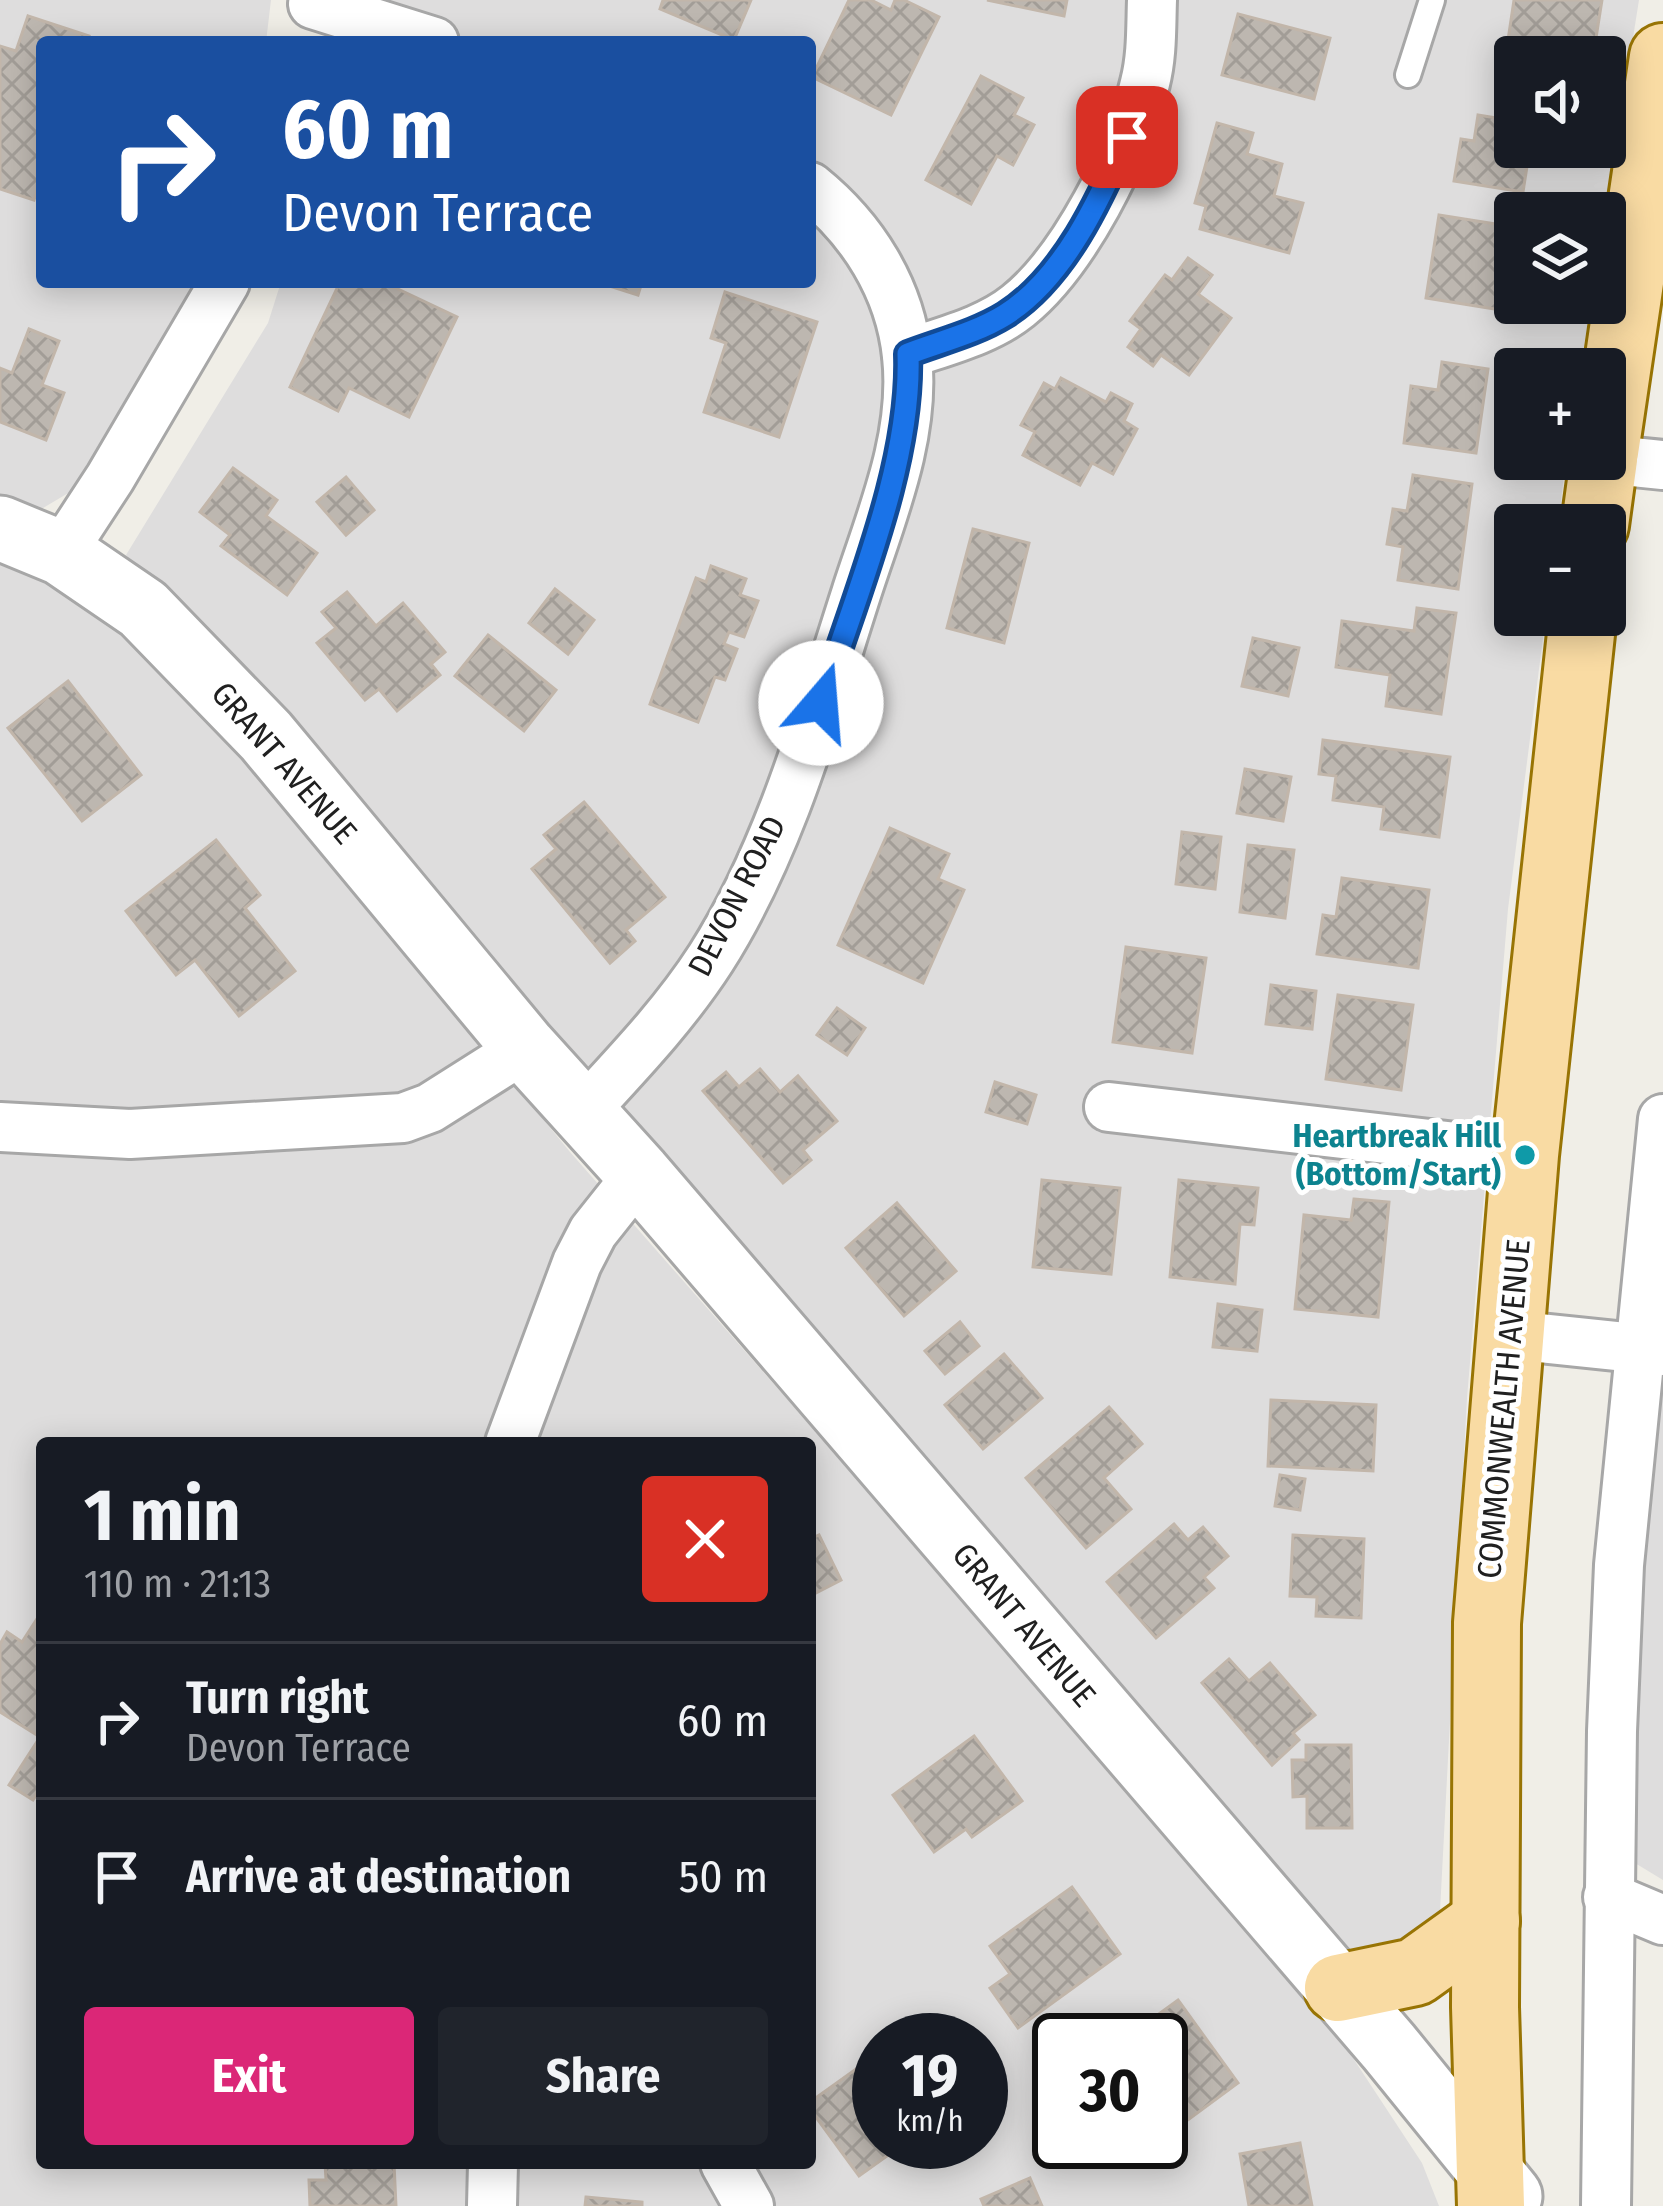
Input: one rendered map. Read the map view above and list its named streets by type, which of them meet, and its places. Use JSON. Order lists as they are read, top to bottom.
{
  "streets": {
    "main road": ["COMMONWEALTH AVENUE"],
    "street": ["GRANT AVENUE", "DEVON ROAD"]
  },
  "crossings": [
    ["GRANT AVENUE", "DEVON ROAD"],
    ["GRANT AVENUE", "COMMONWEALTH AVENUE"]
  ],
  "places": ["Heartbreak Hill (Bottom/Start)"],
  "page": {
    "map_buttons": ["+", "−"],
    "turn": ["60 m", "Devon Terrace"],
    "heading": ["1 min", "110 m · 21:13"],
    "list": [
      {
        "name": "Turn right",
        "note": "Devon Terrace",
        "value": "60 m"
      },
      {
        "name": "Arrive at destination",
        "value": "50 m"
      }
    ],
    "buttons": ["Exit", "Share"],
    "speed": "19 km/h",
    "limit": "30"
  }
}
